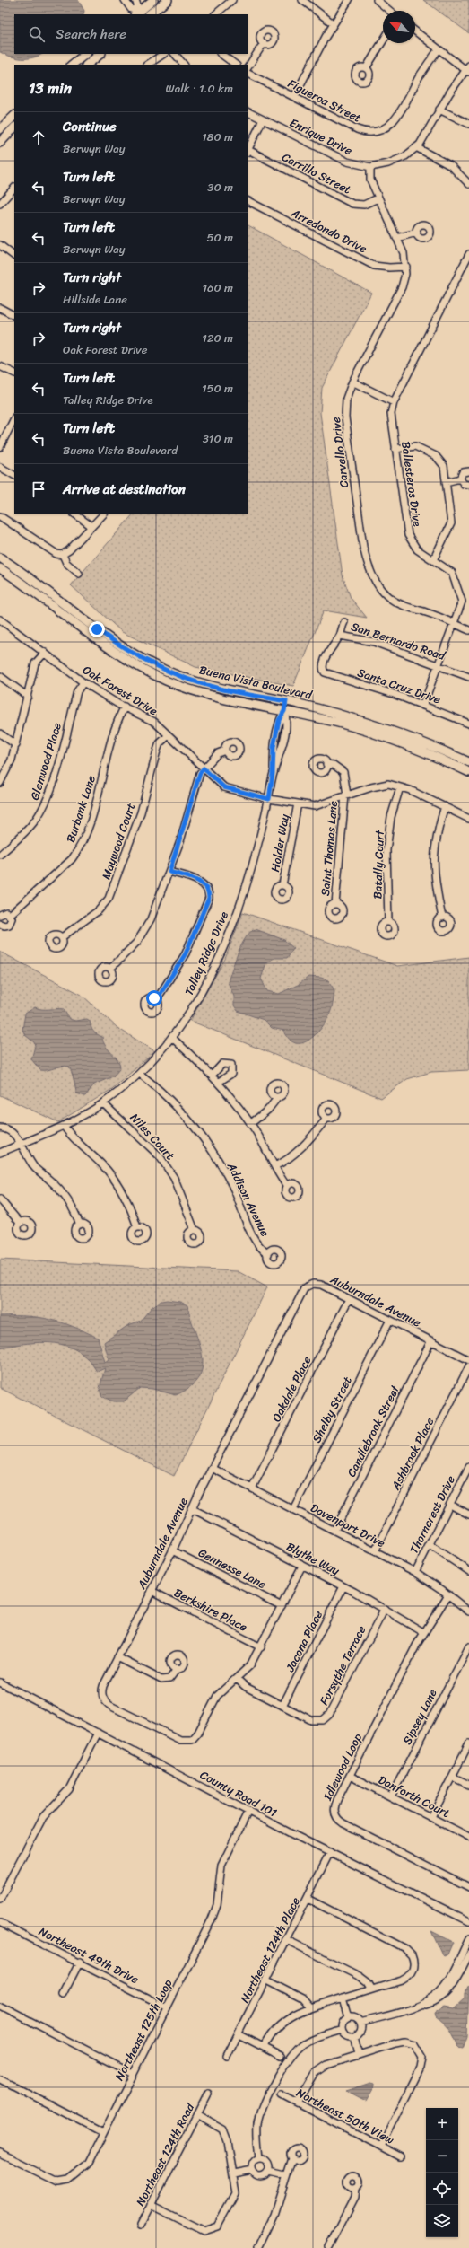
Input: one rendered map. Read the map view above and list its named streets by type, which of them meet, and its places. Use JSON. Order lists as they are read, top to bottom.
{
  "streets": {
    "main road": ["Buena Vista Boulevard"],
    "street": [
      "Figueroa Street",
      "Enrique Drive",
      "Carrillo Street",
      "Arredondo Drive",
      "Carvello Drive",
      "Ballesteros Drive",
      "San Bernardo Road",
      "Santa Cruz Drive",
      "Oak Forest Drive",
      "Glenwood Place",
      "Burbank Lane",
      "Maywood Court",
      "Holder Way",
      "Saint Thomas Lane",
      "Batally Court",
      "Talley Ridge Drive",
      "Niles Court",
      "Addison Avenue",
      "Auburndale Avenue",
      "Oakdale Place",
      "Shelby Street",
      "Candlebrook Street",
      "Ashbrook Place",
      "Thorncrest Drive",
      "Davenport Drive",
      "Blythe Way",
      "Gennesse Lane",
      "Berkshire Place",
      "Jacona Place",
      "Forsythe Terrace",
      "Sipsey Lane",
      "Idlewood Loop",
      "County Road 101",
      "Danforth Court",
      "Northeast 124th Place",
      "Northeast 49th Drive",
      "Northeast 125th Loop",
      "Northeast 50th View",
      "Northeast 124th Road"
    ]
  },
  "crossings": [
    ["Enrique Drive", "Carvello Drive"],
    ["Carrillo Street", "Carvello Drive"],
    ["Arredondo Drive", "Carvello Drive"],
    ["Carvello Drive", "Ballesteros Drive"],
    ["Ballesteros Drive", "San Bernardo Road"],
    ["Ballesteros Drive", "Santa Cruz Drive"],
    ["San Bernardo Road", "Santa Cruz Drive"],
    ["Buena Vista Boulevard", "Talley Ridge Drive"],
    ["Oak Forest Drive", "Glenwood Place"],
    ["Oak Forest Drive", "Burbank Lane"],
    ["Oak Forest Drive", "Maywood Court"],
    ["Oak Forest Drive", "Holder Way"],
    ["Oak Forest Drive", "Saint Thomas Lane"],
    ["Oak Forest Drive", "Batally Court"],
    ["Oak Forest Drive", "Talley Ridge Drive"],
    ["Talley Ridge Drive", "Niles Court"],
    ["Talley Ridge Drive", "Addison Avenue"],
    ["Auburndale Avenue", "Oakdale Place"],
    ["Auburndale Avenue", "Shelby Street"],
    ["Auburndale Avenue", "Candlebrook Street"],
    ["Auburndale Avenue", "Davenport Drive"],
    ["Auburndale Avenue", "Blythe Way"],
    ["Auburndale Avenue", "Gennesse Lane"],
    ["Auburndale Avenue", "Berkshire Place"],
    ["Auburndale Avenue", "Forsythe Terrace"],
    ["Oakdale Place", "Davenport Drive"],
    ["Shelby Street", "Davenport Drive"],
    ["Candlebrook Street", "Davenport Drive"],
    ["Ashbrook Place", "Davenport Drive"],
    ["Thorncrest Drive", "Davenport Drive"],
    ["Davenport Drive", "Idlewood Loop"],
    ["Blythe Way", "Jacona Place"],
    ["Blythe Way", "Forsythe Terrace"],
    ["Blythe Way", "Idlewood Loop"],
    ["Jacona Place", "Forsythe Terrace"],
    ["Sipsey Lane", "Danforth Court"],
    ["Idlewood Loop", "Danforth Court"],
    ["County Road 101", "Northeast 124th Place"],
    ["County Road 101", "Northeast 125th Loop"],
    ["Northeast 49th Drive", "Northeast 125th Loop"]
  ],
  "north": "top left",
  "page": {
    "search": "Search here",
    "heading": ["13 min", "Walk · 1.0 km"],
    "list": [
      ["Continue", "Berwyn Way", "180 m"],
      ["Turn left", "Berwyn Way", "30 m"],
      ["Turn left", "Berwyn Way", "50 m"],
      ["Turn right", "Hillside Lane", "160 m"],
      ["Turn right", "Oak Forest Drive", "120 m"],
      ["Turn left", "Talley Ridge Drive", "150 m"],
      ["Turn left", "Buena Vista Boulevard", "310 m"],
      "Arrive at destination"
    ],
    "map_buttons": ["+", "−"]
  }
}
